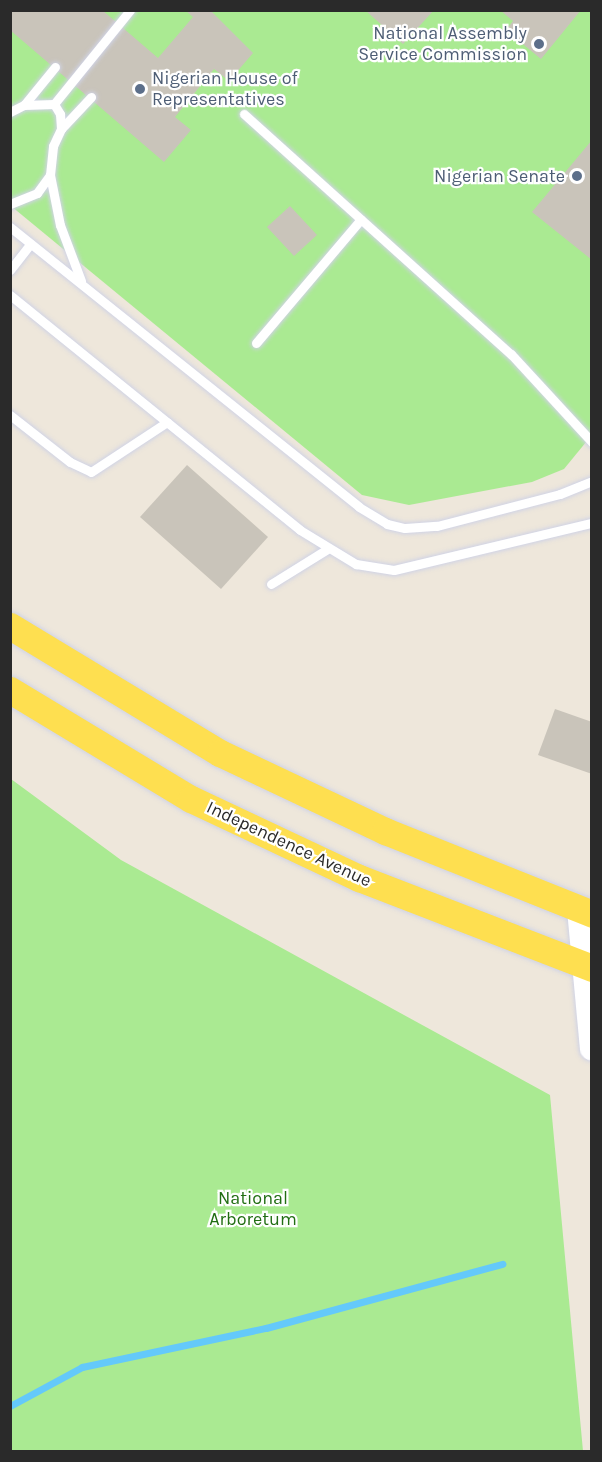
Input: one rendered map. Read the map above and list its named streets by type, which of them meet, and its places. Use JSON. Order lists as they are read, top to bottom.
{
  "streets": {
    "main road": ["Independence Avenue"]
  },
  "parks": ["National Arboretum"],
  "places": ["National Assembly Service Commission", "Nigerian House of Representatives", "Nigerian Senate"]
}
